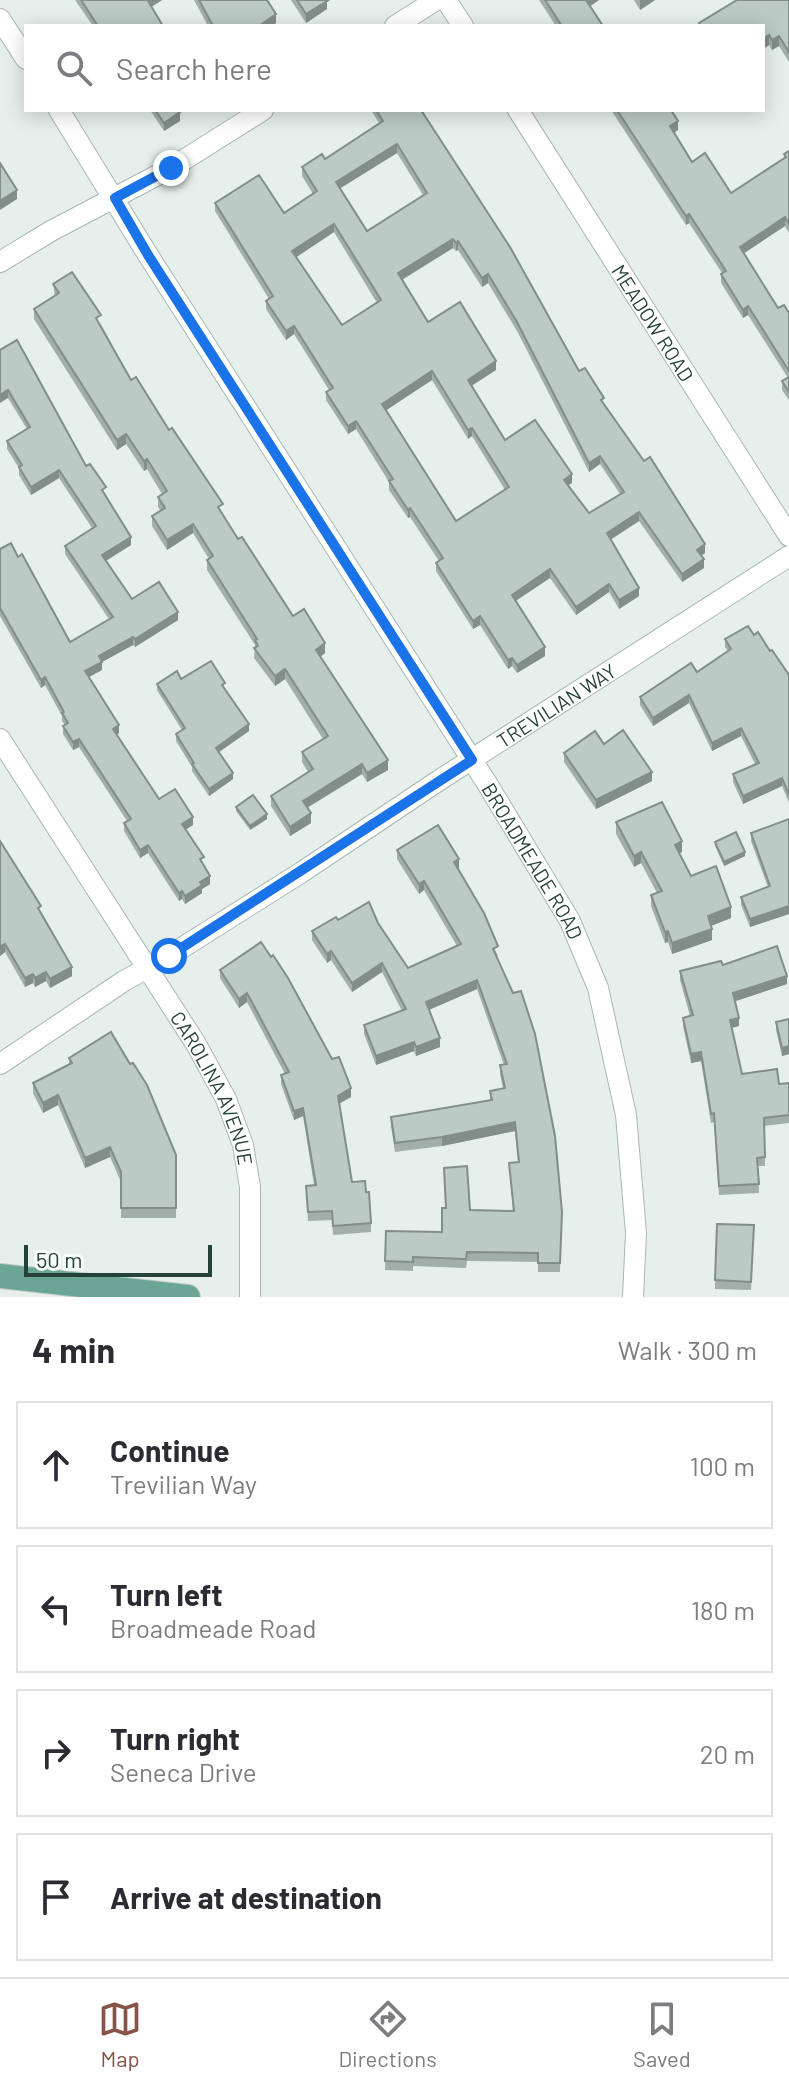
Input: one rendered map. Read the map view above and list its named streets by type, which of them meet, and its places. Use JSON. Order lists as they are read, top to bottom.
{
  "streets": {
    "street": [
      "MEADOW ROAD",
      "TREVILIAN WAY",
      "BROADMEADE ROAD",
      "CAROLINA AVENUE"
    ]
  },
  "crossings": [
    ["TREVILIAN WAY", "BROADMEADE ROAD"],
    ["TREVILIAN WAY", "CAROLINA AVENUE"]
  ],
  "scale_bar": "50 m",
  "page": {
    "search": "Search here",
    "scale": "50 m",
    "heading": ["4 min", "Walk · 300 m"],
    "list": [
      ["Continue", "Trevilian Way", "100 m"],
      ["Turn left", "Broadmeade Road", "180 m"],
      ["Turn right", "Seneca Drive", "20 m"],
      "Arrive at destination"
    ],
    "nav": ["Map", "Directions", "Saved"]
  }
}
